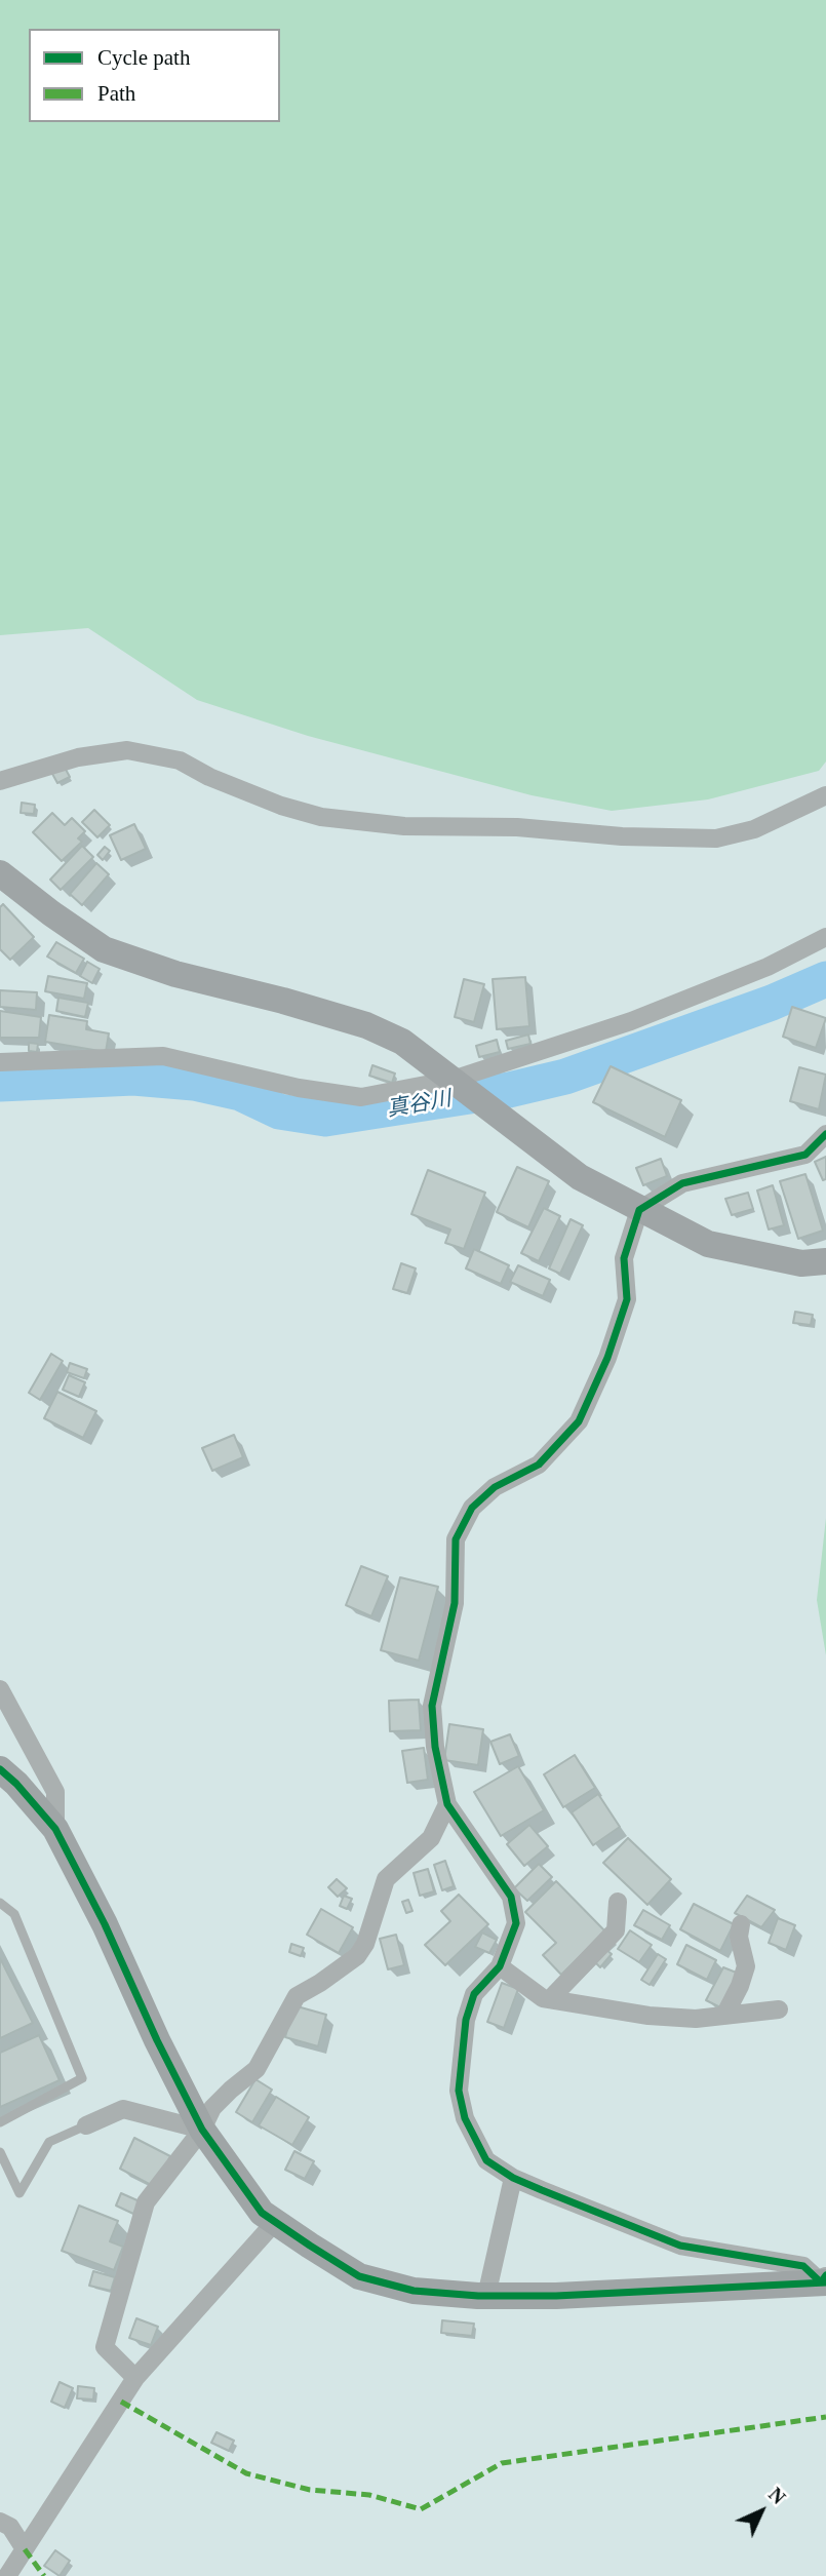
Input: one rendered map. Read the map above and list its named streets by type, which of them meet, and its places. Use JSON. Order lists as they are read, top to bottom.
{
  "water": ["真谷川"],
  "legend": ["Cycle path", "Path"],
  "north": "top right"
}
